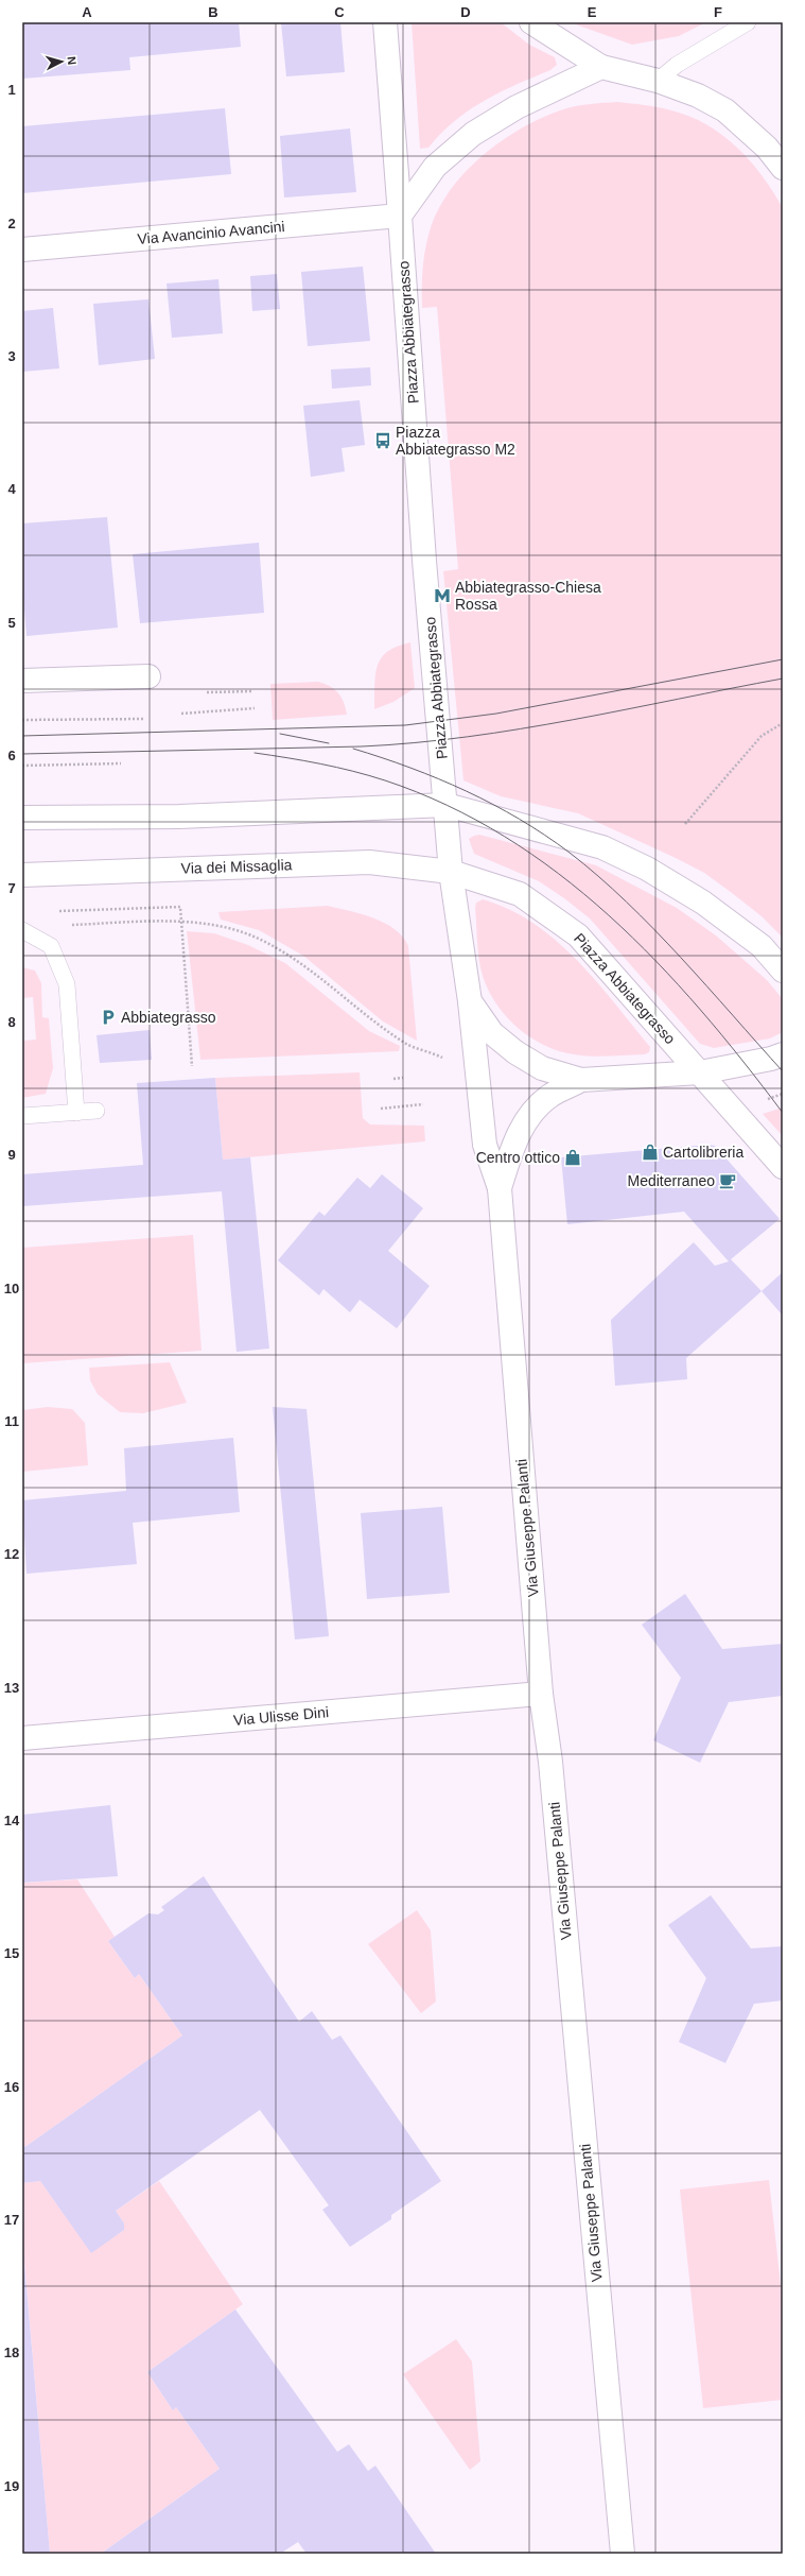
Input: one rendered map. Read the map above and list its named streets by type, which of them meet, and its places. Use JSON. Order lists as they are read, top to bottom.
{
  "streets": {
    "street": [
      "Via Avancinio Avancini",
      "Piazza Abbiategrasso",
      "Via dei Missaglia",
      "Via Giuseppe Palanti",
      "Via Ulisse Dini"
    ]
  },
  "crossings": [
    ["Via Avancinio Avancini", "Piazza Abbiategrasso"],
    ["Piazza Abbiategrasso", "Via dei Missaglia"],
    ["Piazza Abbiategrasso", "Via Giuseppe Palanti"],
    ["Via Giuseppe Palanti", "Via Ulisse Dini"]
  ],
  "places": {
    "bus stop": ["Piazza Abbiategrasso M2"],
    "metro station": ["Abbiategrasso-Chiesa Rossa"],
    "parking": ["Abbiategrasso"],
    "shop": ["Cartolibreria", "Centro ottico"],
    "cafe": ["Mediterraneo"]
  },
  "north": "right",
  "grid": {
    "columns": [
      "A",
      "B",
      "C",
      "D",
      "E",
      "F"
    ],
    "rows": [
      "1",
      "2",
      "3",
      "4",
      "5",
      "6",
      "7",
      "8",
      "9",
      "10",
      "11",
      "12",
      "13",
      "14",
      "15",
      "16",
      "17",
      "18",
      "19"
    ]
  }
}
